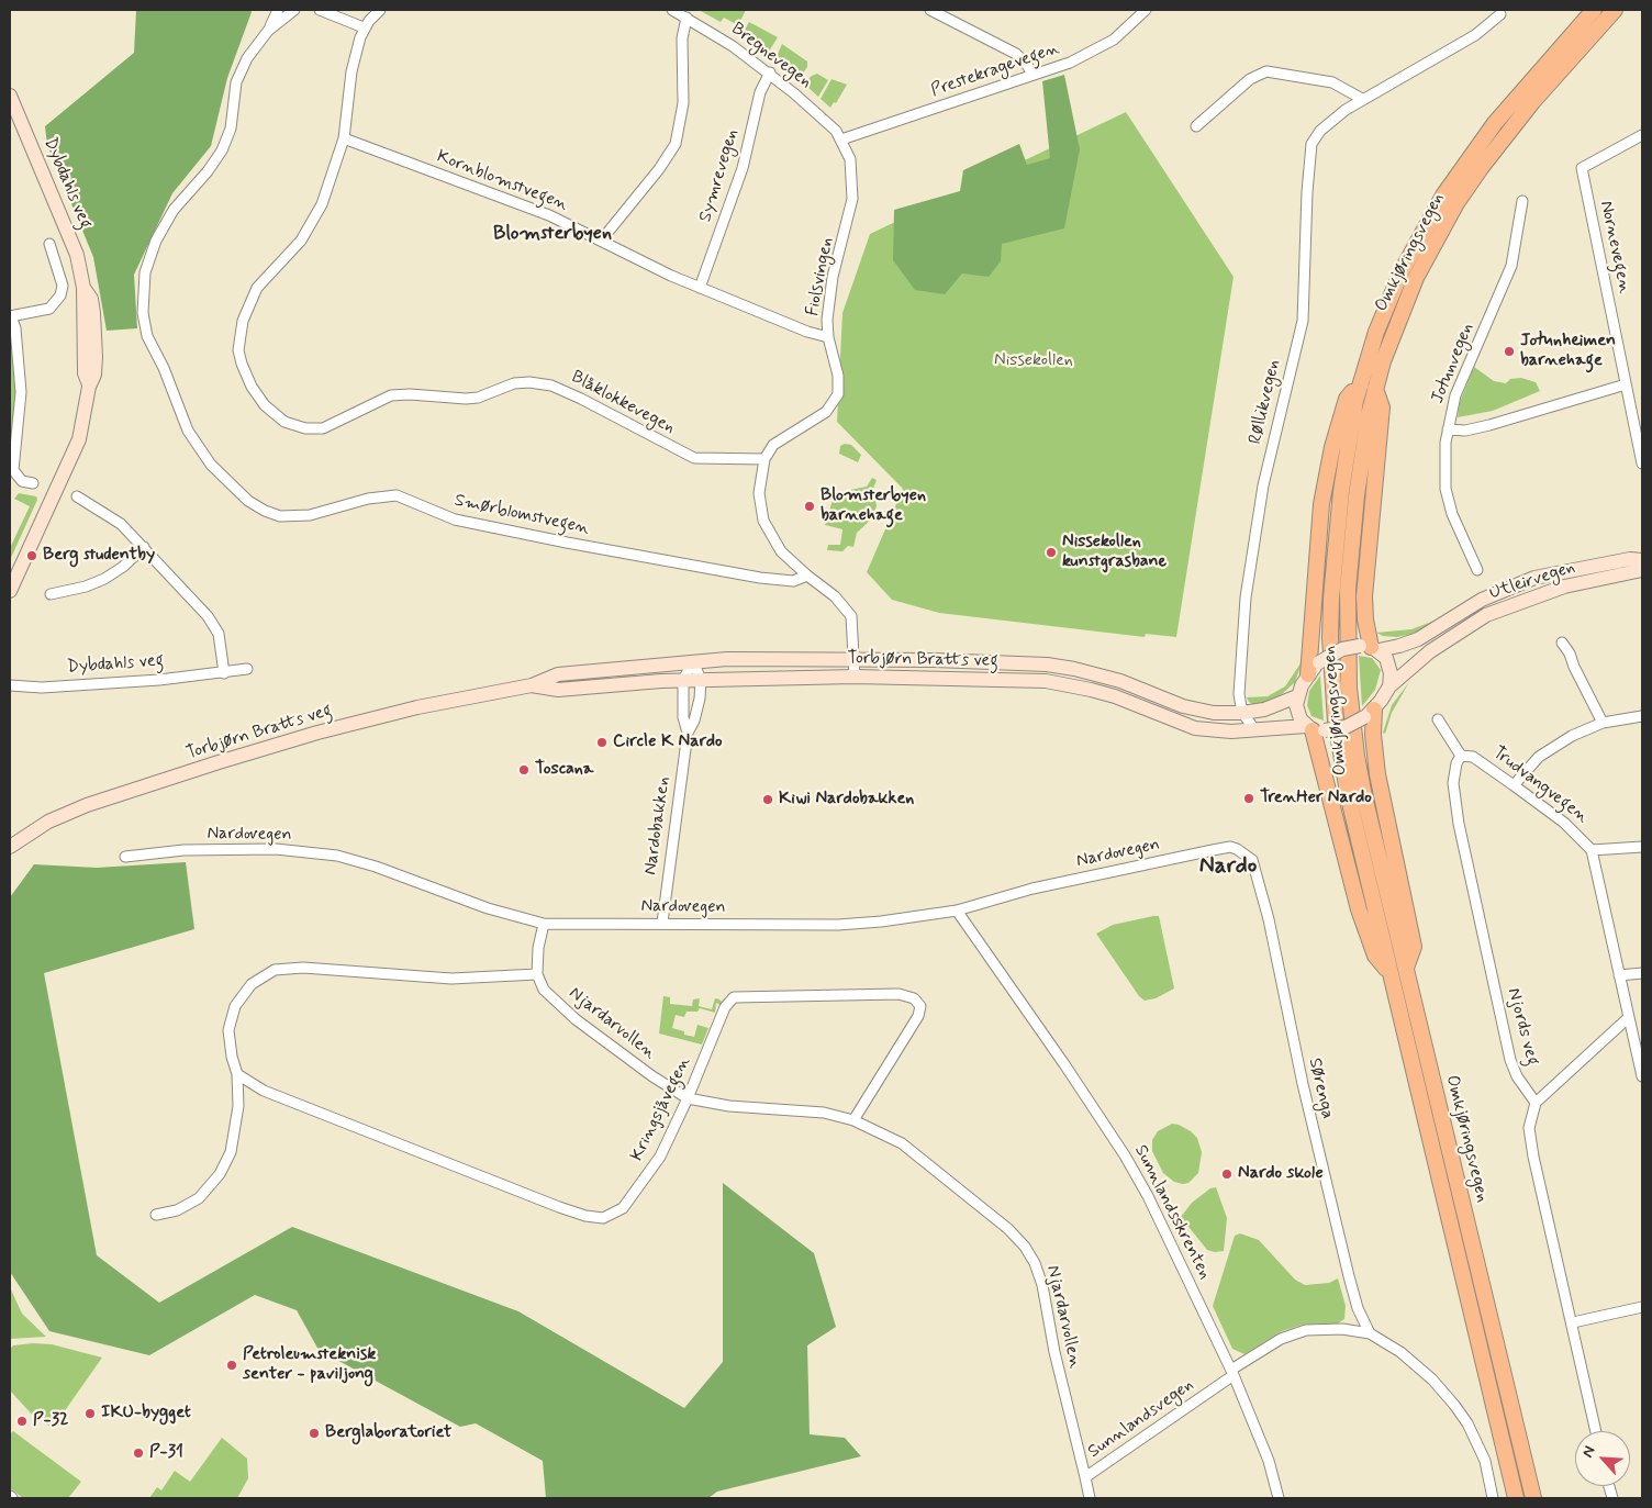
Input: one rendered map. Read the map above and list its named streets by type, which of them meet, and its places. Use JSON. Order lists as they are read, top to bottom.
{
  "streets": {
    "highway": ["Omkjøringsvegen"],
    "main road": ["Dybdahls veg", "Utleirvegen", "Torbjørn Bratts veg"],
    "street": [
      "Bregnevegen",
      "Prestekragevegen",
      "Symrevegen",
      "Kornblomstvegen",
      "Nornevegen",
      "Fiolsvingen",
      "Jotunvegen",
      "Røllikvegen",
      "Blåklokkevegen",
      "Smørblomstvegen",
      "Trudvangvegen",
      "Nardobakken",
      "Nardovegen",
      "Njardarvollen",
      "Njords veg",
      "Sørenga",
      "Kringsjåvegen",
      "Sunnlandsskrenten",
      "Sunnlandsvegen"
    ]
  },
  "crossings": [
    ["Bregnevegen", "Prestekragevegen"],
    ["Bregnevegen", "Symrevegen"],
    ["Bregnevegen", "Fiolsvingen"],
    ["Prestekragevegen", "Fiolsvingen"],
    ["Symrevegen", "Kornblomstvegen"],
    ["Kornblomstvegen", "Fiolsvingen"],
    ["Kornblomstvegen", "Blåklokkevegen"],
    ["Fiolsvingen", "Blåklokkevegen"],
    ["Røllikvegen", "Torbjørn Bratts veg"],
    ["Utleirvegen", "Torbjørn Bratts veg"],
    ["Torbjørn Bratts veg", "Nardobakken"],
    ["Trudvangvegen", "Njords veg"],
    ["Nardobakken", "Nardovegen"],
    ["Nardovegen", "Sørenga"],
    ["Nardovegen", "Sunnlandsskrenten"],
    ["Njardarvollen", "Kringsjåvegen"],
    ["Njardarvollen", "Sunnlandsvegen"],
    ["Sørenga", "Sunnlandsvegen"],
    ["Sunnlandsskrenten", "Sunnlandsvegen"]
  ],
  "districts": ["Blomsterbyen", "Nardo"],
  "parks": ["Nissekollen"],
  "places": [
    "Jotunheimen barnehage",
    "Blomsterbyen barnehage",
    "Nissekollen kunstgrasbane",
    "Berg studentby",
    "Circle K Nardo",
    "Toscana",
    "TrenHer Nardo",
    "Kiwi Nardobakken",
    "Nardo skole",
    "Petroleumsteknisk senter - paviljong",
    "IKU-bygget",
    "P-32",
    "Berglaboratoriet",
    "P-31"
  ],
  "north": "top left"
}
